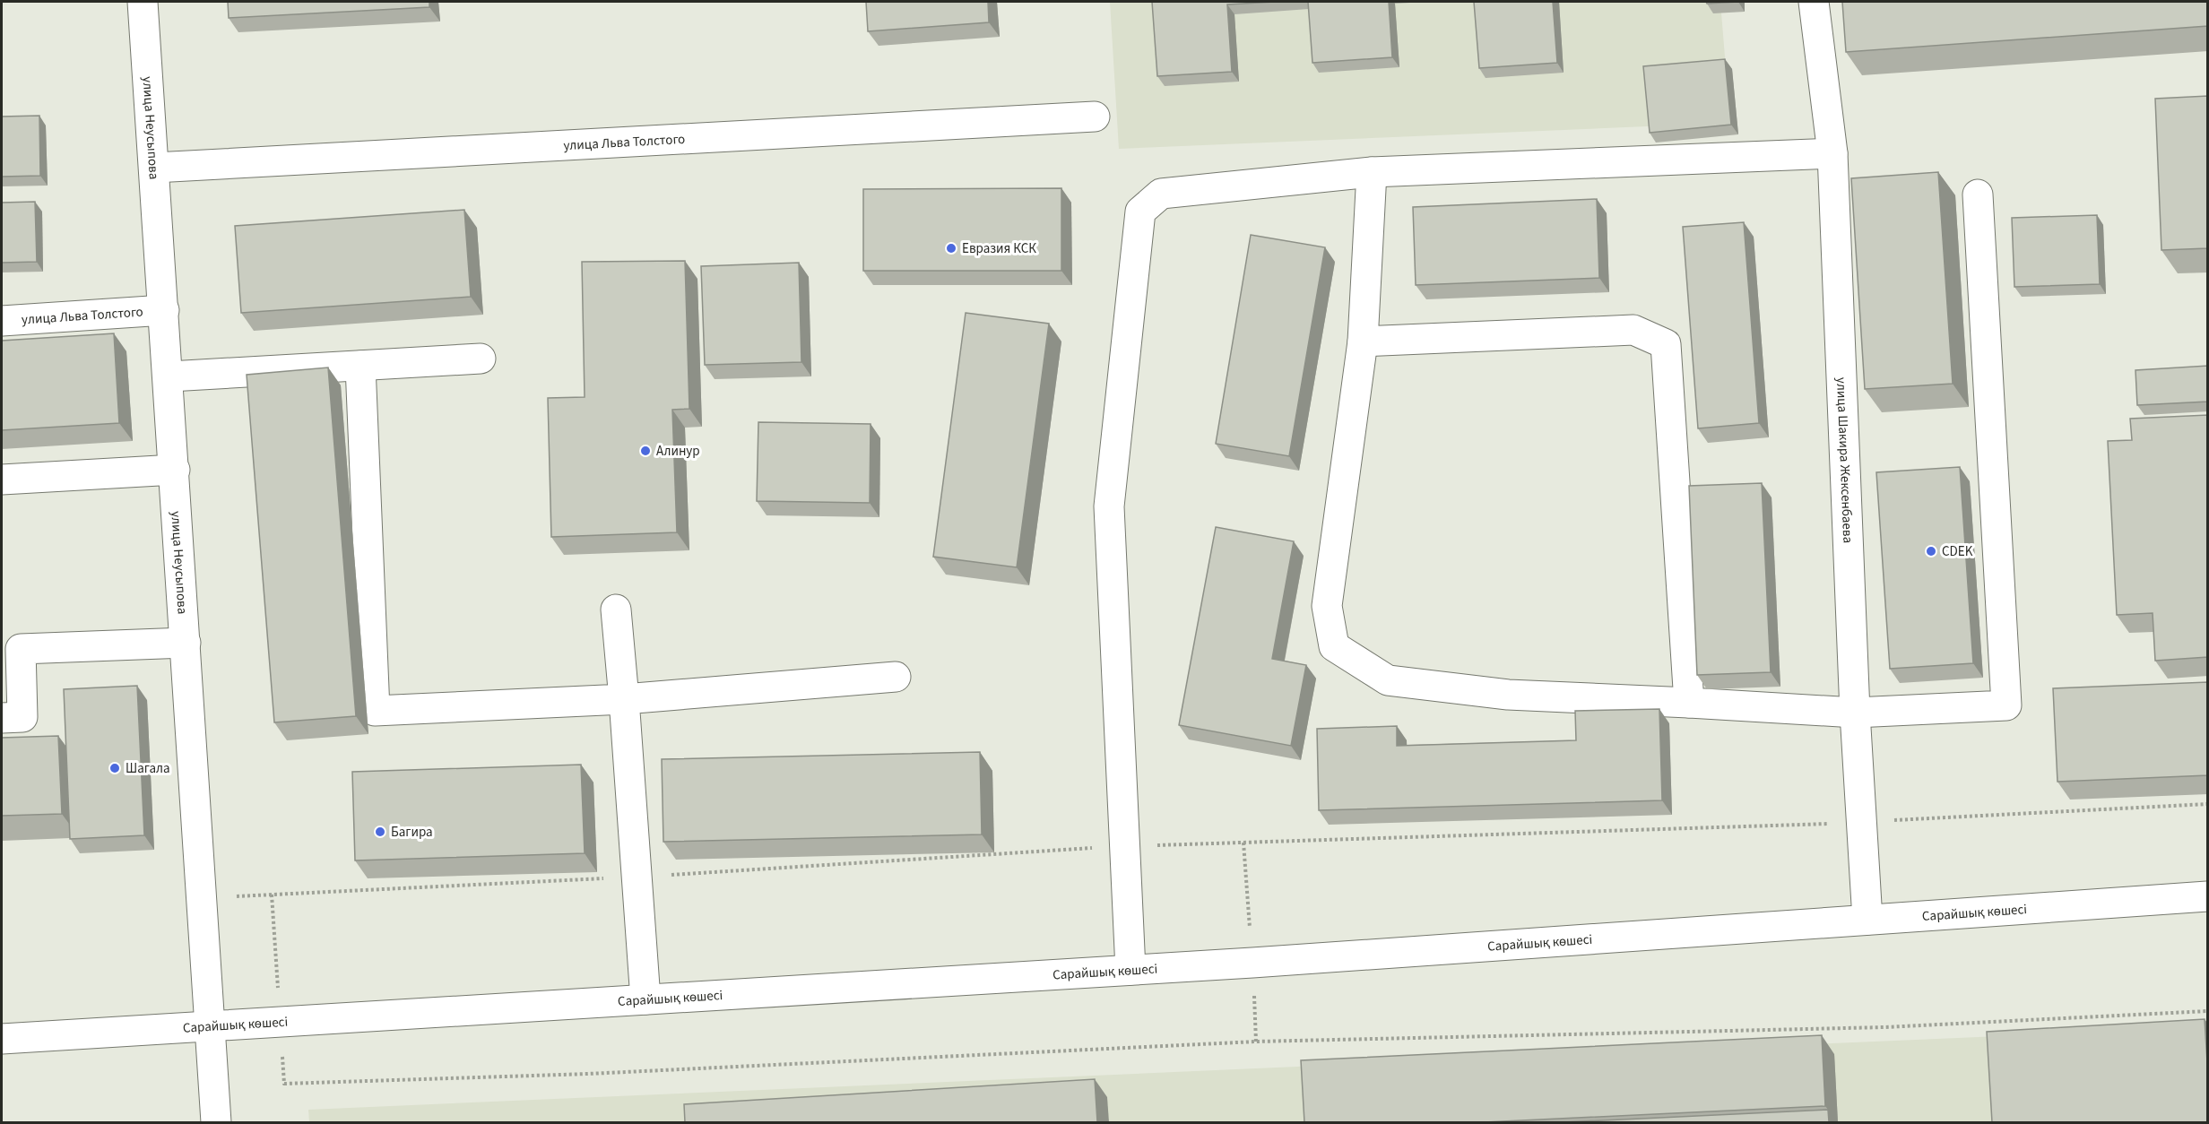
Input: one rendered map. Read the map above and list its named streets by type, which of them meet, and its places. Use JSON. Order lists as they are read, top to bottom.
{
  "streets": {
    "street": [
      "улица Неусыпова",
      "улица Льва Толстого",
      "улица Шакира Жексенбаева",
      "Сарайшық көшесі"
    ]
  },
  "crossings": [
    ["улица Неусыпова", "улица Льва Толстого"],
    ["улица Неусыпова", "Сарайшық көшесі"],
    ["улица Шакира Жексенбаева", "Сарайшық көшесі"]
  ],
  "places": [
    "Евразия КСК",
    "Алинур",
    "CDEK",
    "Шагала",
    "Багира"
  ]
}
